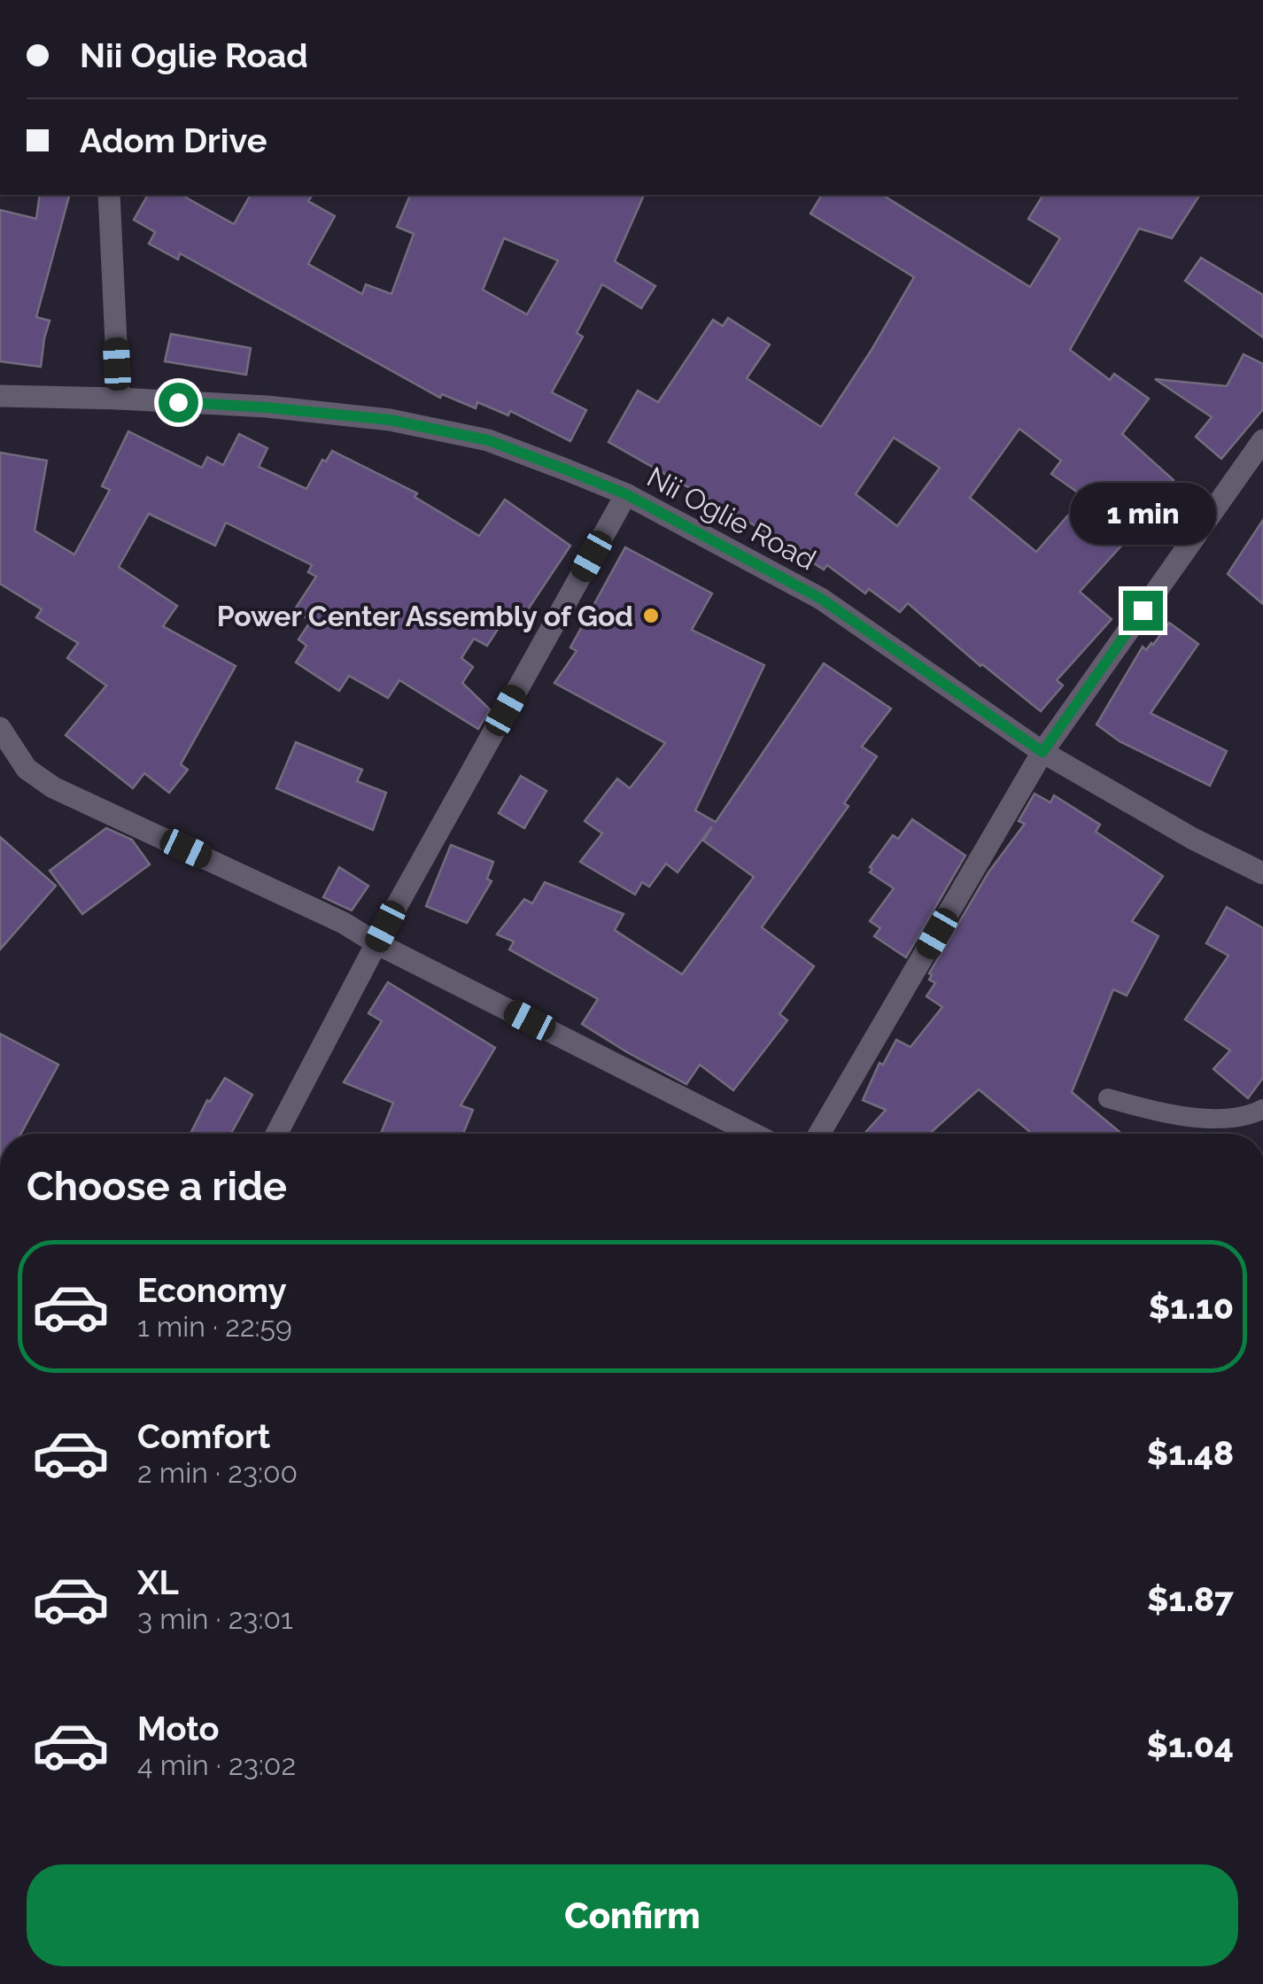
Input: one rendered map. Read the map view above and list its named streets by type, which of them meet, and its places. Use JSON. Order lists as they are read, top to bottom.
{
  "streets": {
    "street": ["Nii Oglie Road"]
  },
  "places": ["Power Center Assembly of God"],
  "page": {
    "banner": ["Nii Oglie Road", "Adom Drive"],
    "bubble": "1 min",
    "heading": "Choose a ride",
    "list": [
      {
        "name": "Economy",
        "note": "1 min · 22:59",
        "value": "$1.10"
      },
      {
        "name": "Comfort",
        "note": "2 min · 23:00",
        "value": "$1.48"
      },
      {
        "name": "XL",
        "note": "3 min · 23:01",
        "value": "$1.87"
      },
      {
        "name": "Moto",
        "note": "4 min · 23:02",
        "value": "$1.04"
      }
    ],
    "buttons": "Confirm"
  }
}
